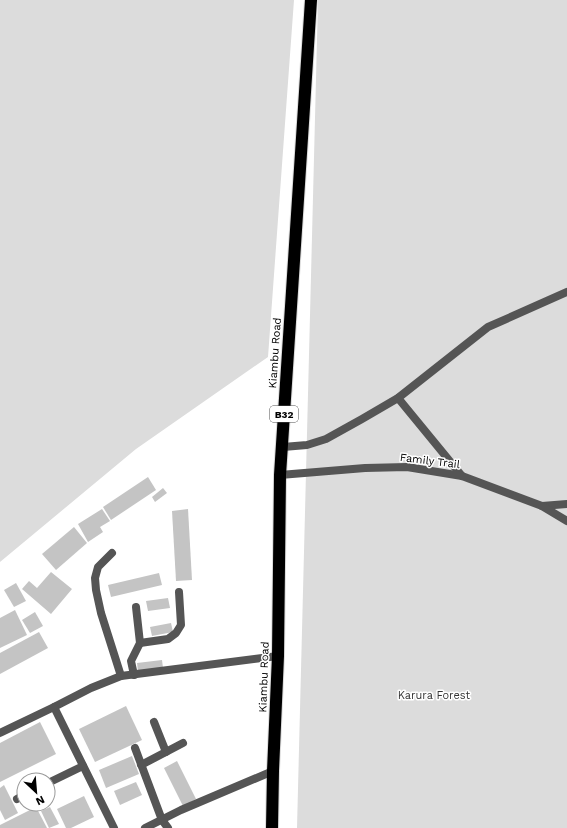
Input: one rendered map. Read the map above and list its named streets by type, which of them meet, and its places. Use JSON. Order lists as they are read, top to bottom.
{
  "streets": {
    "highway": ["Kiambu Road", "B32"],
    "street": ["Family Trail"]
  },
  "crossings": [
    ["Kiambu Road", "Family Trail"]
  ],
  "parks": ["Karura Forest"],
  "north": "bottom right"
}
